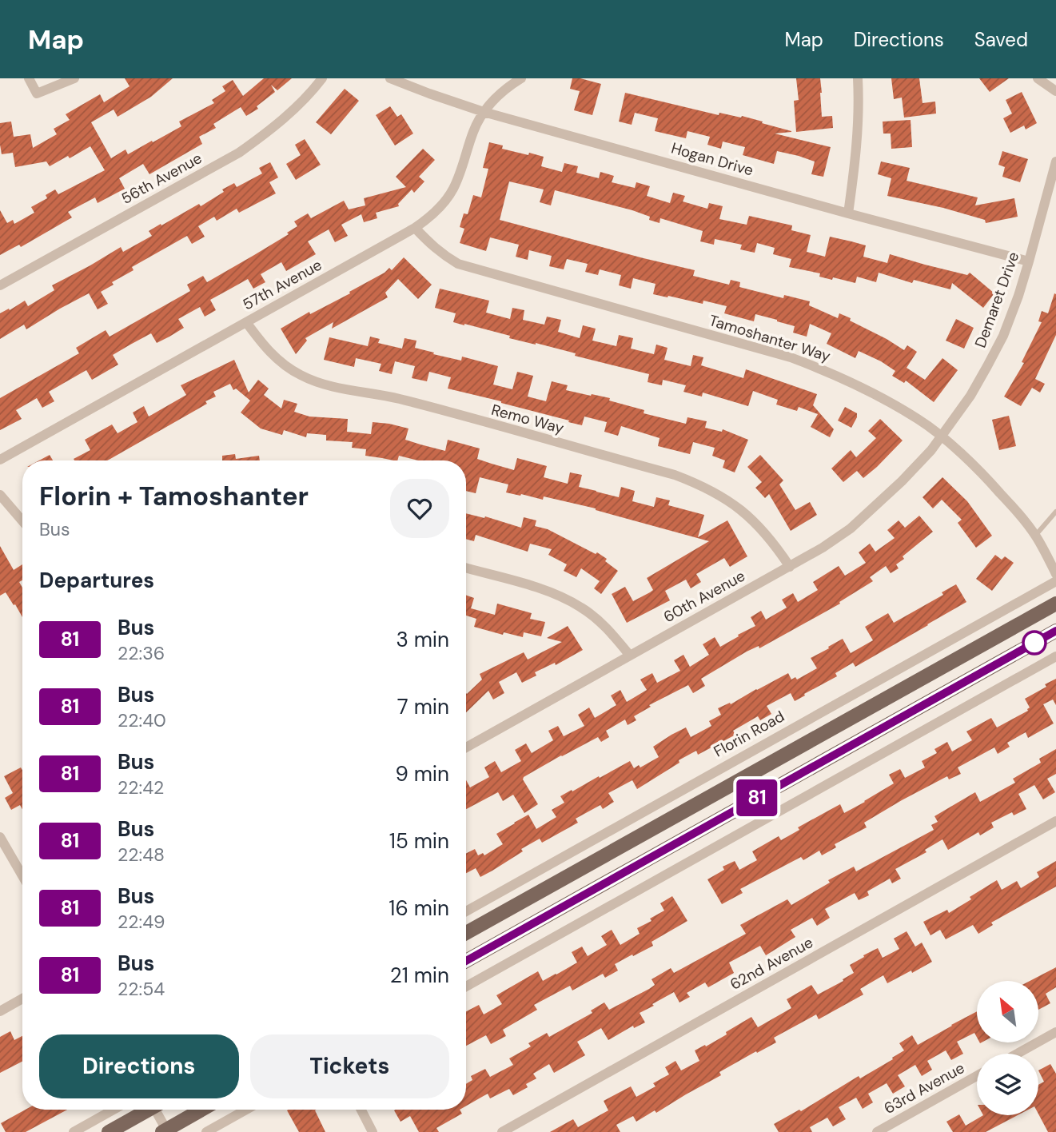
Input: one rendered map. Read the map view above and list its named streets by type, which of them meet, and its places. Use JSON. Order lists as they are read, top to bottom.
{
  "streets": {
    "street": [
      "Hogan Drive",
      "56th Avenue",
      "57th Avenue",
      "Demaret Drive",
      "Tamoshanter Way",
      "Remo Way",
      "60th Avenue",
      "Florin Road",
      "62nd Avenue",
      "63rd Avenue"
    ]
  },
  "crossings": [
    ["Hogan Drive", "57th Avenue"],
    ["Hogan Drive", "Demaret Drive"],
    ["57th Avenue", "Tamoshanter Way"],
    ["57th Avenue", "Remo Way"],
    ["Demaret Drive", "Tamoshanter Way"],
    ["Demaret Drive", "60th Avenue"],
    ["Tamoshanter Way", "60th Avenue"],
    ["Remo Way", "60th Avenue"]
  ],
  "lines": ["bus line 81"],
  "north": "top left",
  "page": {
    "header": "Map",
    "nav": ["Map", "Directions", "Saved"],
    "on_map": "81",
    "heading": [
      ["Florin + Tamoshanter", "Bus"],
      "Departures"
    ],
    "list": [
      {
        "mark": "81",
        "name": "Bus",
        "note": "22:36",
        "value": "3 min"
      },
      {
        "mark": "81",
        "name": "Bus",
        "note": "22:40",
        "value": "7 min"
      },
      {
        "mark": "81",
        "name": "Bus",
        "note": "22:42",
        "value": "9 min"
      },
      {
        "mark": "81",
        "name": "Bus",
        "note": "22:48",
        "value": "15 min"
      },
      {
        "mark": "81",
        "name": "Bus",
        "note": "22:49",
        "value": "16 min"
      },
      {
        "mark": "81",
        "name": "Bus",
        "note": "22:54",
        "value": "21 min"
      }
    ],
    "buttons": ["Directions", "Tickets"]
  }
}
